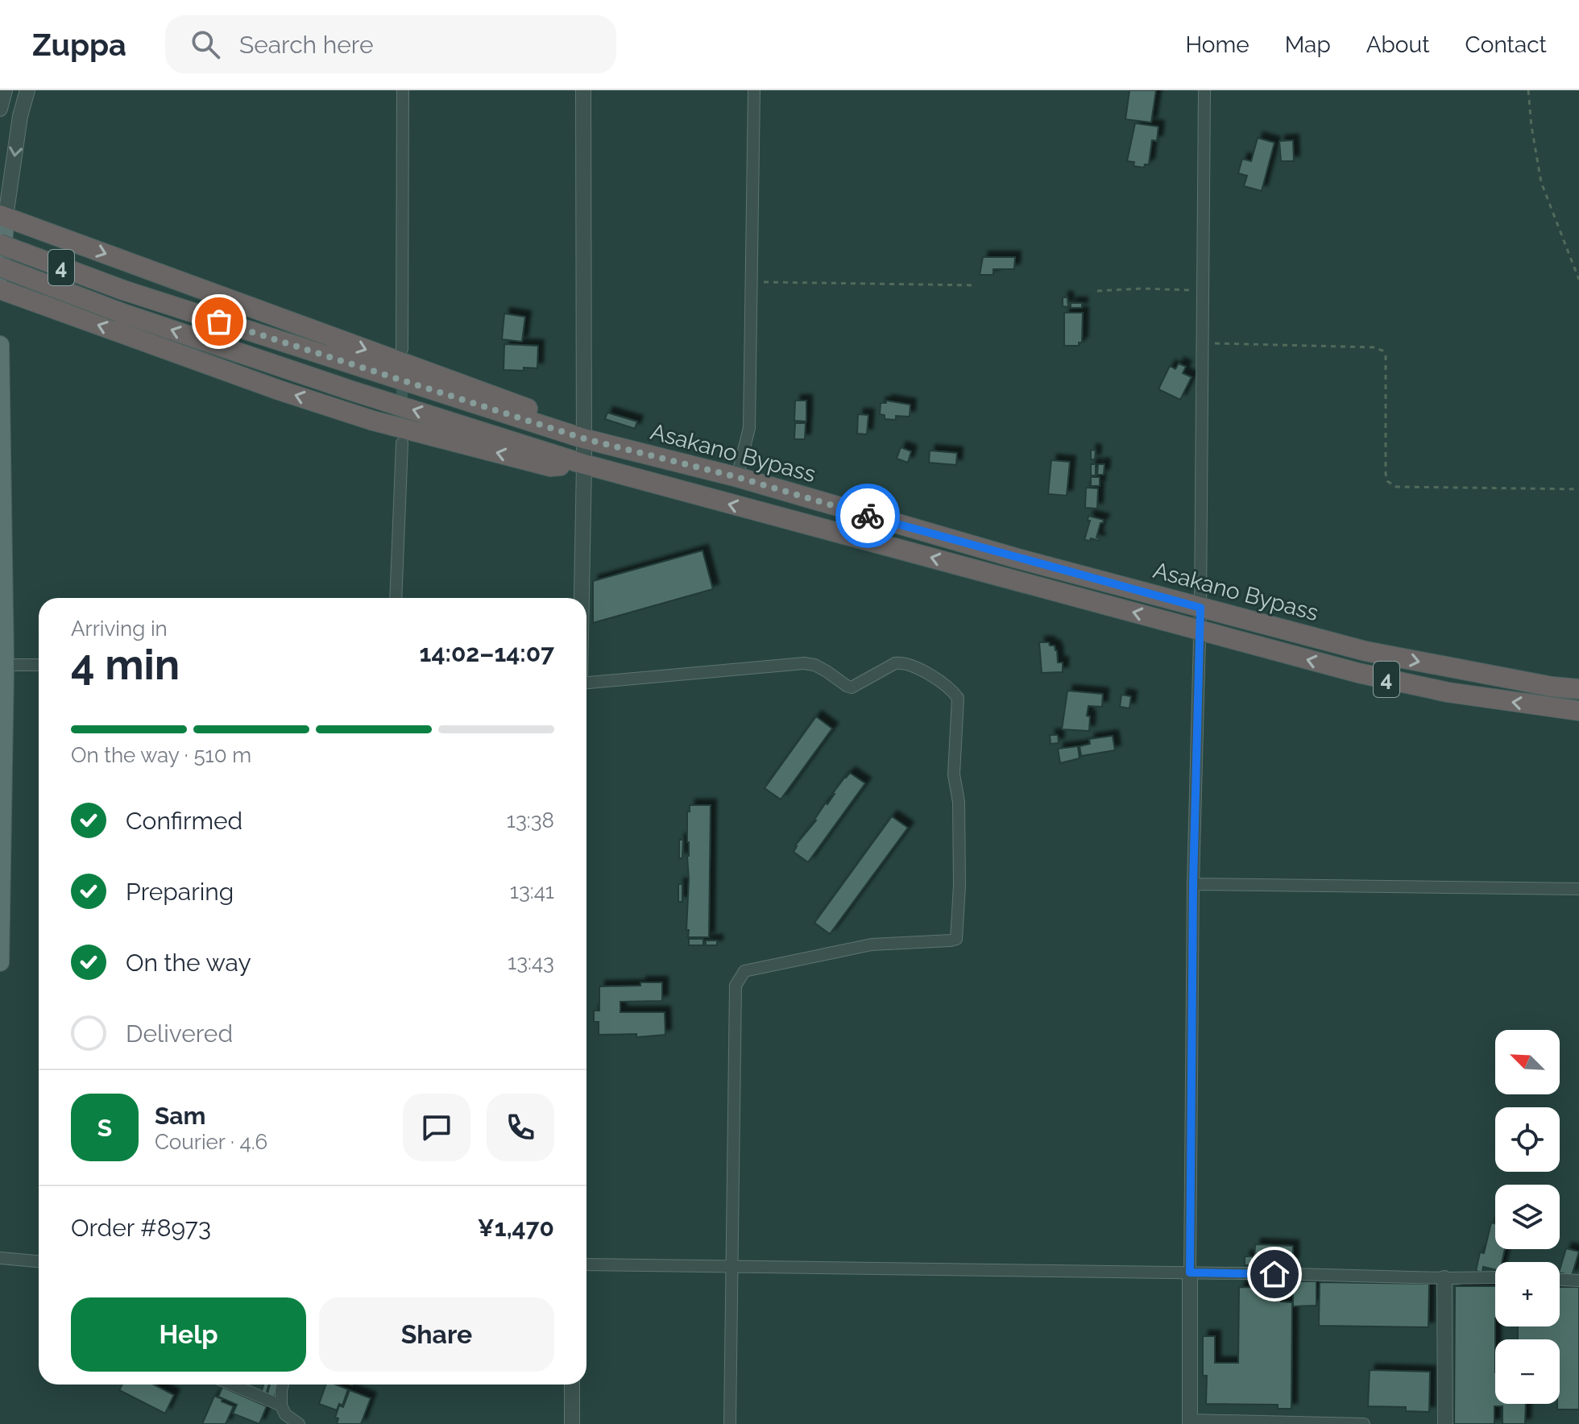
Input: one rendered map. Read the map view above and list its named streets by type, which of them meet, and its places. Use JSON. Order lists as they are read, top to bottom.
{
  "streets": {
    "highway": ["4", "Asakano Bypass"]
  },
  "crossings": [
    ["4", "Asakano Bypass"]
  ],
  "north": "top left",
  "page": {
    "header": "Zuppa",
    "search": "Search here",
    "nav": [
      "Home",
      "Map",
      "About",
      "Contact"
    ],
    "heading": ["4 min", "Arriving in", "14:02–14:07"],
    "panel": [
      "Sam",
      "Courier · 4.6",
      "Order #8973",
      "¥1,470"
    ],
    "bar": "On the way · 510 m",
    "list": [
      ["Confirmed", "13:38"],
      ["Preparing", "13:41"],
      ["On the way", "13:43"],
      "Delivered"
    ],
    "map_buttons": ["+", "−"],
    "round": "S",
    "buttons": ["Help", "Share"]
  }
}
